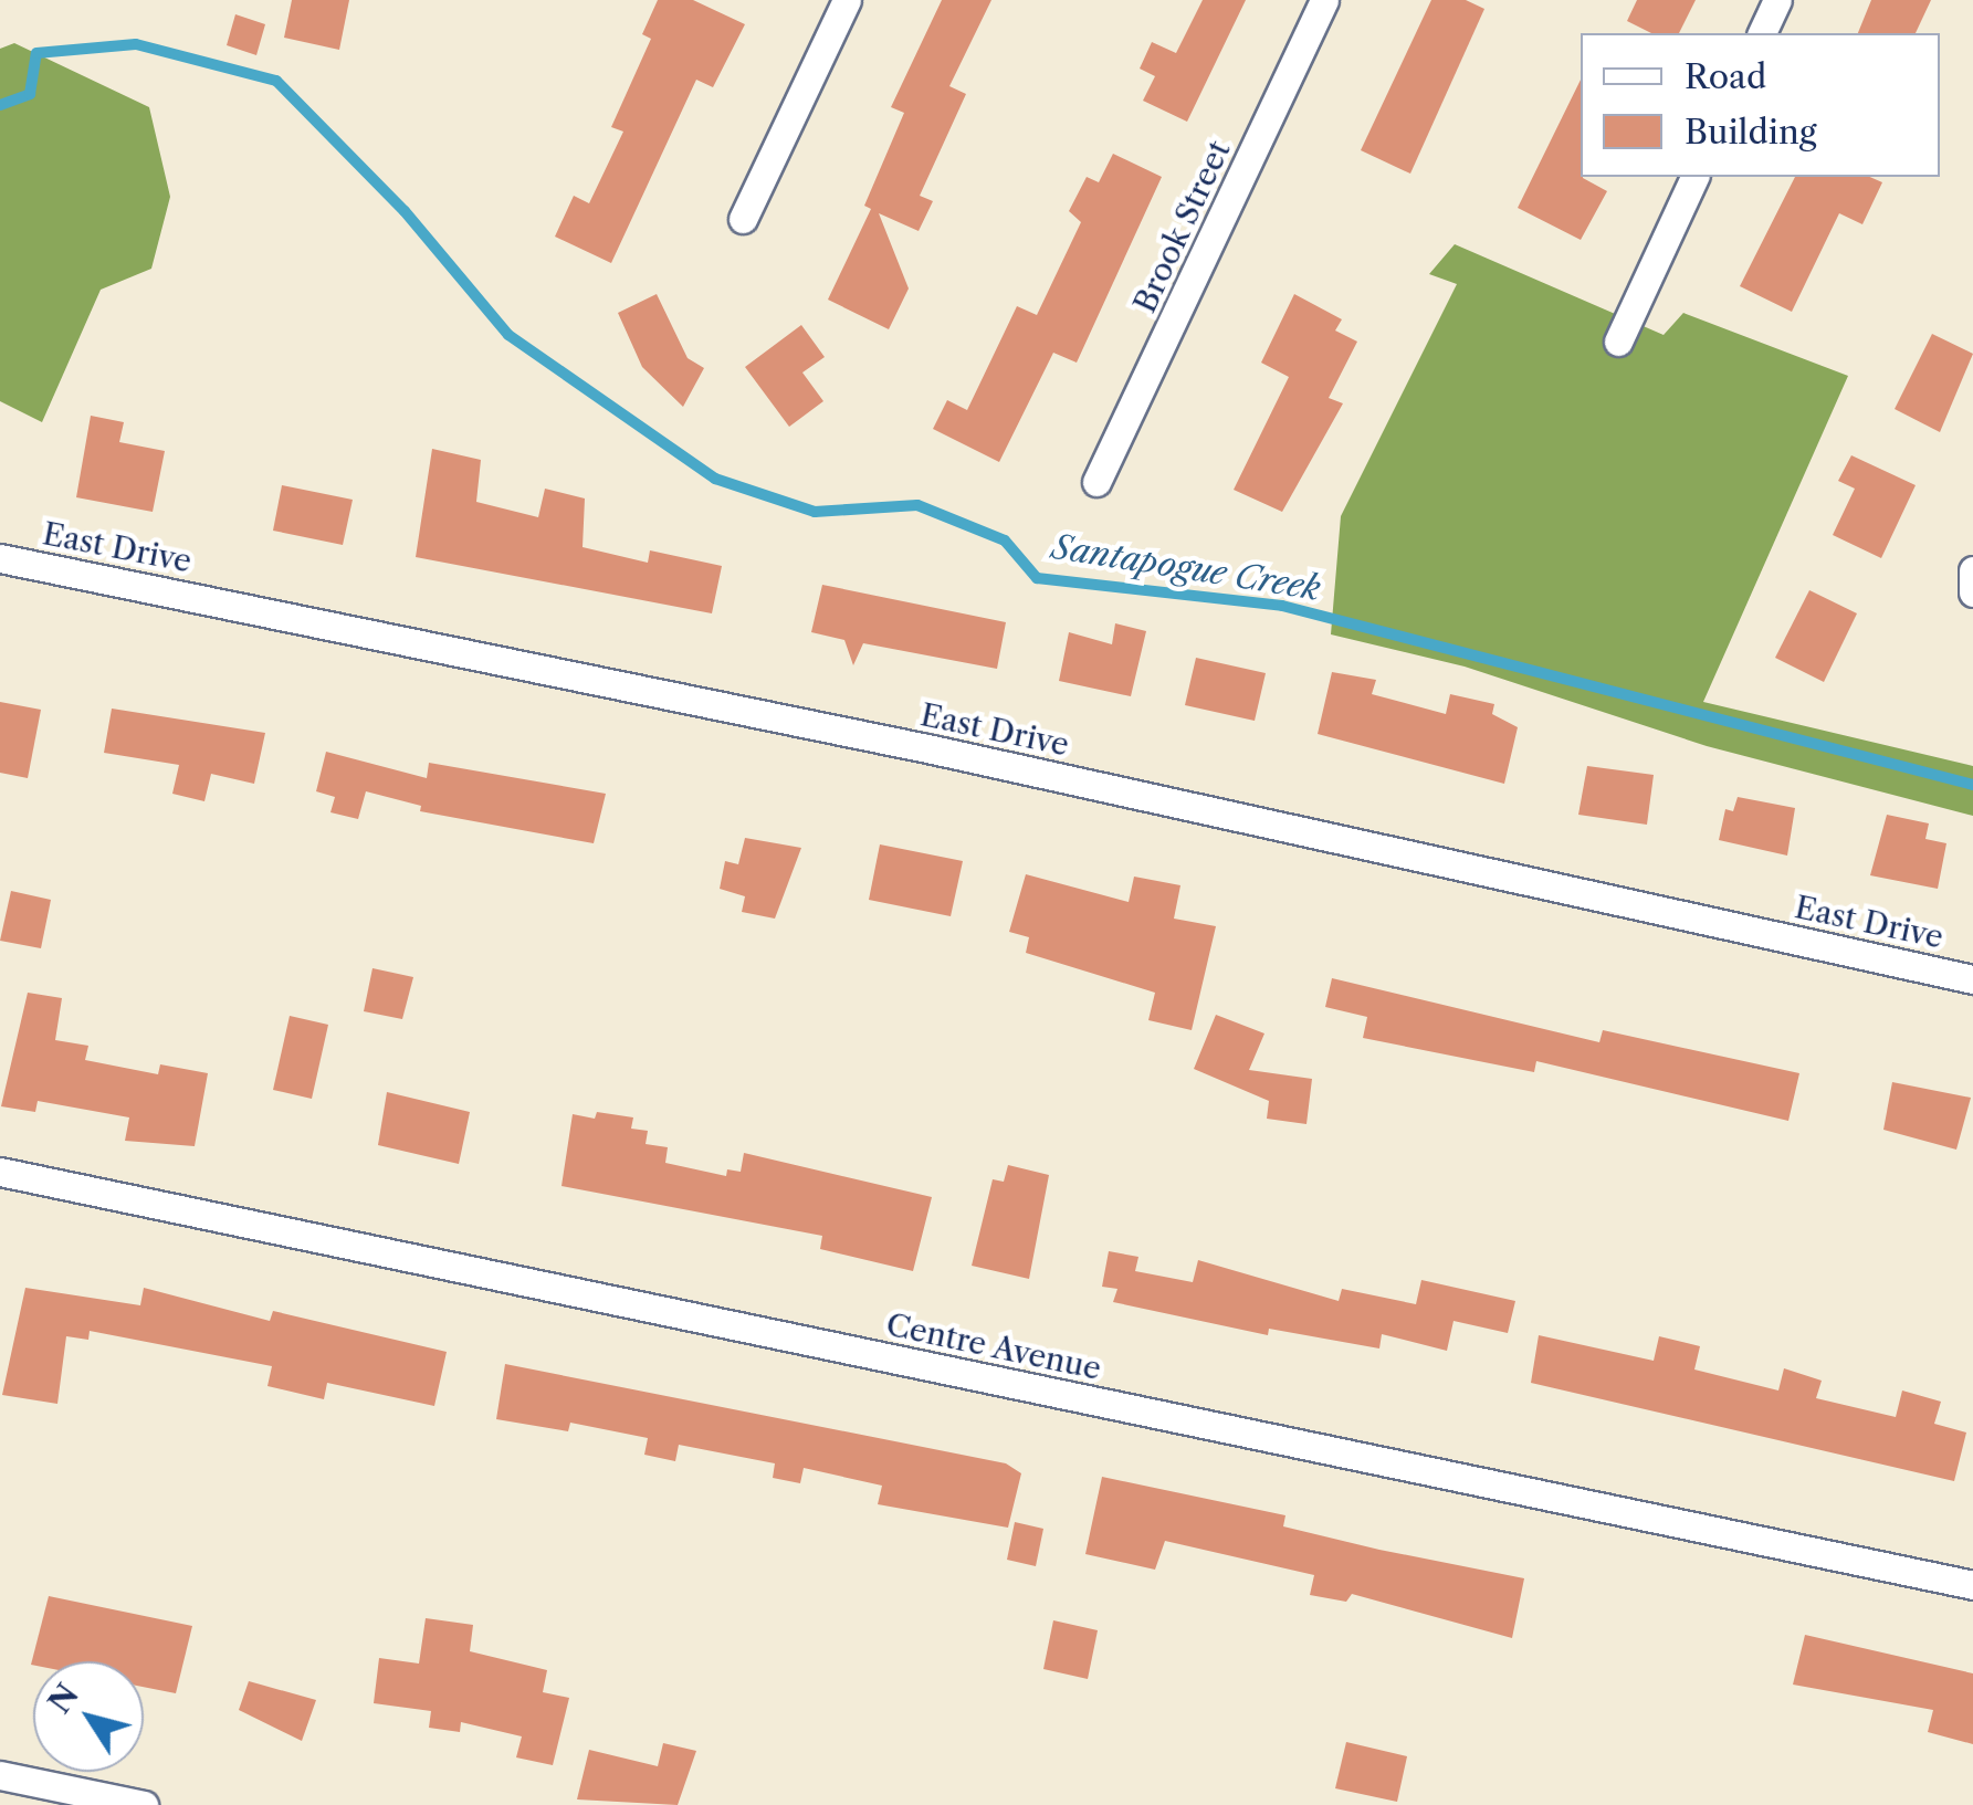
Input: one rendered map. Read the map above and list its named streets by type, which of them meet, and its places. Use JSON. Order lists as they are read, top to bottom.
{
  "streets": {
    "street": ["Brook Street", "East Drive", "Centre Avenue"]
  },
  "water": ["Santapogue Creek"],
  "legend": ["Road", "Building"],
  "north": "top left"
}
